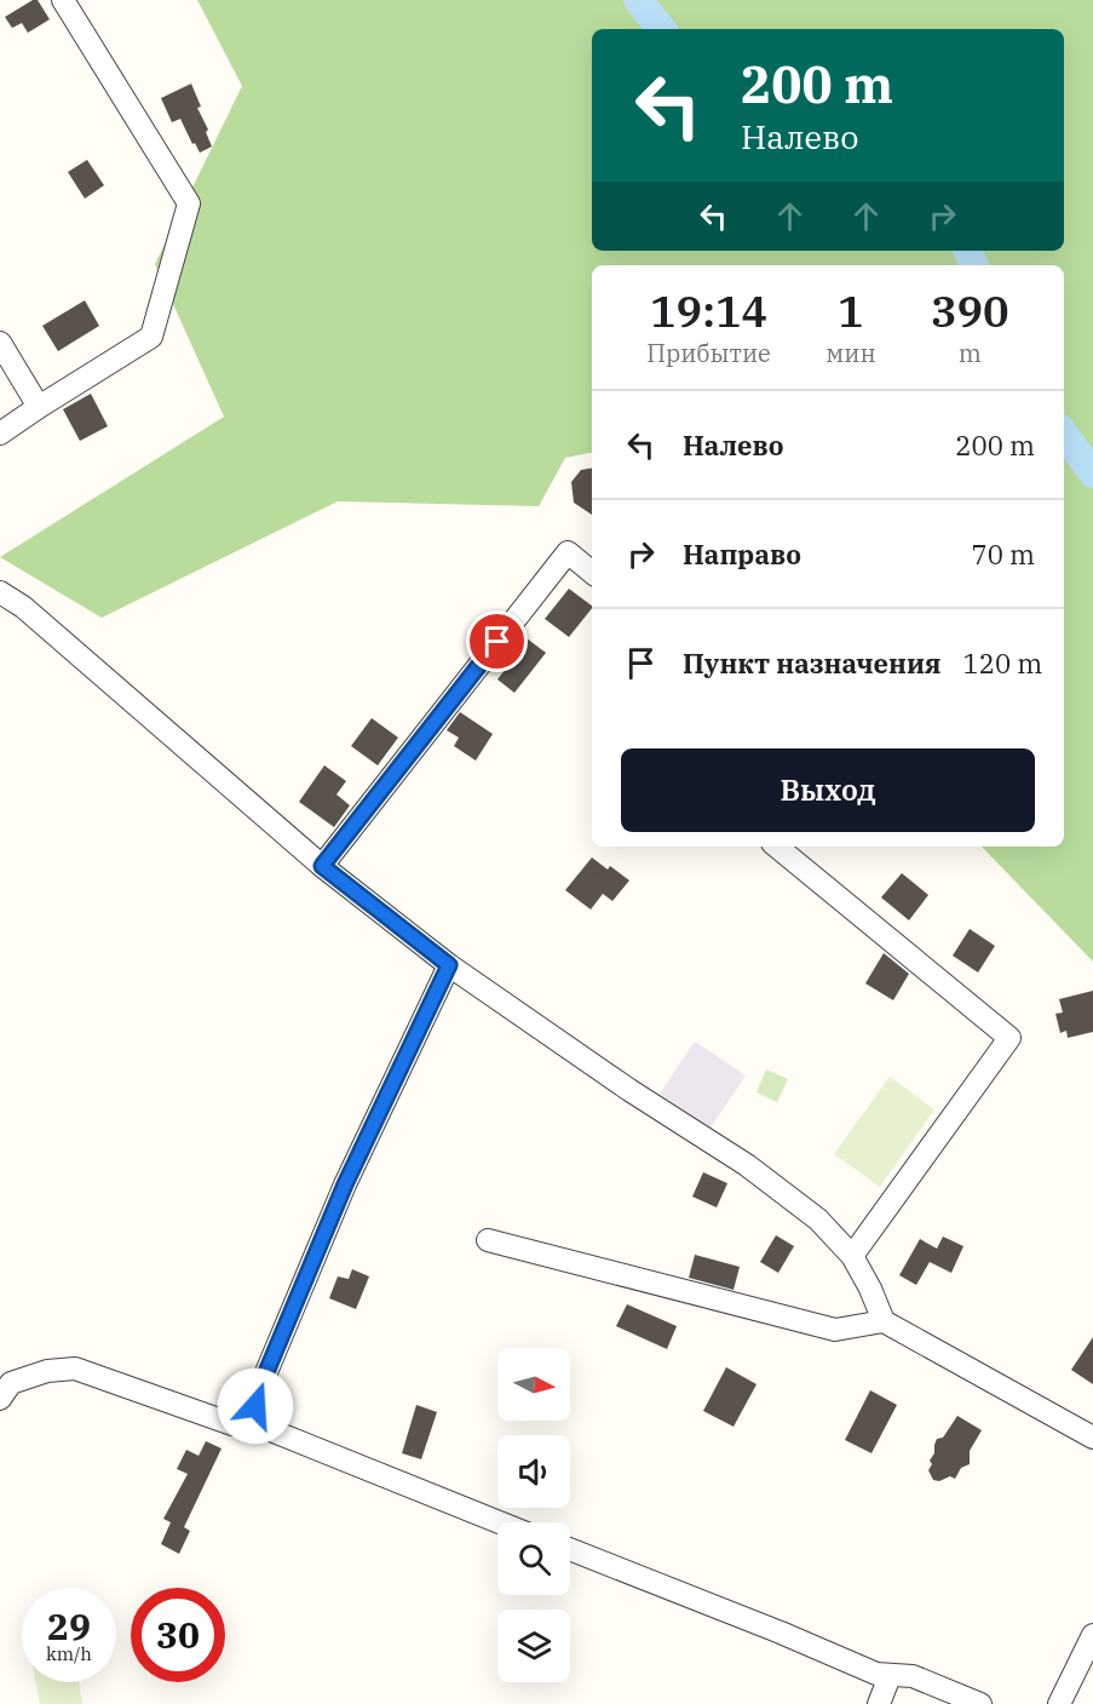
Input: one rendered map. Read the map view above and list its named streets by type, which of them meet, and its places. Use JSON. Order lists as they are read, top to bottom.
{
  "north": "right",
  "page": {
    "turn": ["200 m", "Налево"],
    "eta": [
      "19:14",
      "Прибытие",
      "1",
      "мин",
      "390",
      "m"
    ],
    "list": [
      {
        "name": "Налево",
        "value": "200 m"
      },
      {
        "name": "Направо",
        "value": "70 m"
      },
      {
        "name": "Пункт назначения",
        "value": "120 m"
      }
    ],
    "buttons": "Выход",
    "speed": "29 km/h",
    "limit": "30"
  }
}
